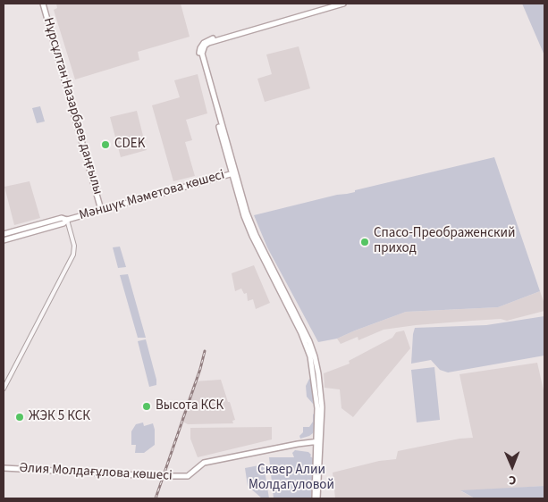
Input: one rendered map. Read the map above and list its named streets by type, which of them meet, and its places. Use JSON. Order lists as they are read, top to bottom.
{
  "streets": {
    "main road": ["Нұрсұлтан Назарбаев даңғылы", "Мәншүк Мәметова көшесі", "Әлия Молдағұлова көшесі"]
  },
  "crossings": [
    ["Нұрсұлтан Назарбаев даңғылы", "Мәншүк Мәметова көшесі"]
  ],
  "parks": ["Сквер Алии Молдагуловой"],
  "places": [
    "CDEK",
    "Спасо-Преображенский приход",
    "Высота КСК",
    "ЖЭК 5 КСК"
  ],
  "north": "bottom"
}
